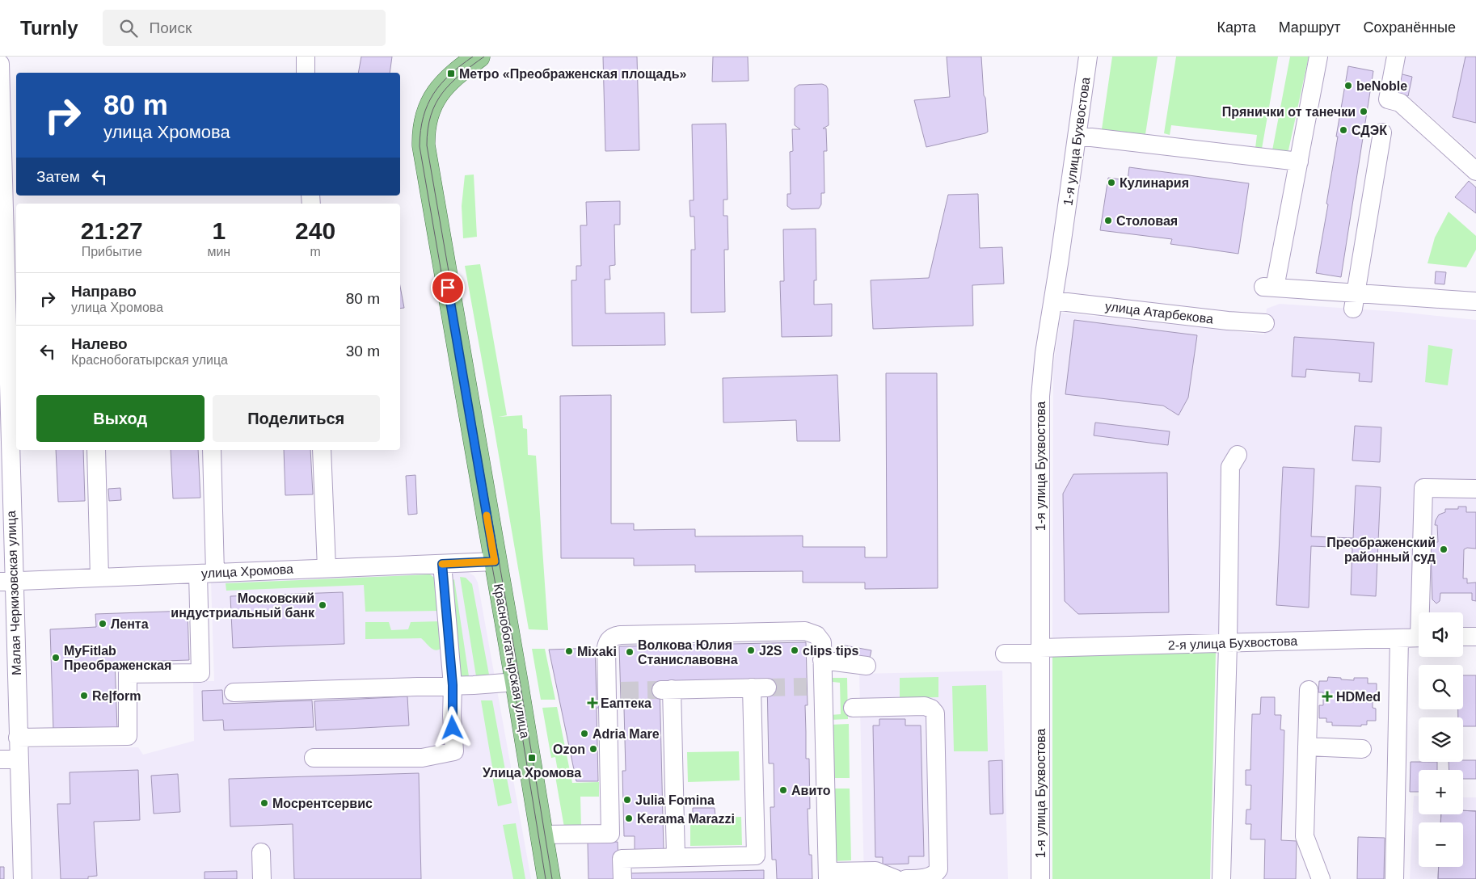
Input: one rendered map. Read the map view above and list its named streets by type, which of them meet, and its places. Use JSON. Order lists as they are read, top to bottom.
{
  "streets": {
    "main road": ["Краснобогатырская улица"],
    "street": [
      "1-я улица Бухвостова",
      "улица Атарбекова",
      "улица Хромова",
      "Малая Черкизовская улица",
      "2-я улица Бухвостова"
    ]
  },
  "crossings": [
    ["1-я улица Бухвостова", "улица Атарбекова"],
    ["1-я улица Бухвостова", "2-я улица Бухвостова"],
    ["улица Хромова", "Малая Черкизовская улица"],
    ["улица Хромова", "Краснобогатырская улица"]
  ],
  "places": {
    "transit": ["Метро «Преображенская площадь»", "Улица Хромова"],
    "other": [
      "beNoble",
      "Прянички от танечки",
      "СДЭК",
      "Кулинария",
      "Столовая",
      "Преображенский районный суд",
      "Московский индустриальный банк",
      "Лента",
      "J2S",
      "clips tips",
      "Mixaki",
      "Волкова Юлия Станиславовна",
      "MyFitlab Преображенская",
      "Re|form",
      "Adria Mare",
      "Ozon",
      "Авито",
      "Julia Fomina",
      "Мосрентсервис",
      "Kerama Marazzi"
    ],
    "health": ["HDMed", "Еаптека"]
  },
  "page": {
    "header": "Turnly",
    "search": "Поиск",
    "nav": ["Карта", "Маршрут", "Сохранённые"],
    "turn": ["80 m", "улица Хромова"],
    "then": "Затем",
    "eta": [
      "21:27",
      "Прибытие",
      "1",
      "мин",
      "240",
      "m"
    ],
    "list": [
      {
        "name": "Направо",
        "note": "улица Хромова",
        "value": "80 m"
      },
      {
        "name": "Налево",
        "note": "Краснобогатырская улица",
        "value": "30 m"
      }
    ],
    "buttons": ["Выход", "Поделиться"],
    "map_buttons": ["+", "−"]
  }
}
